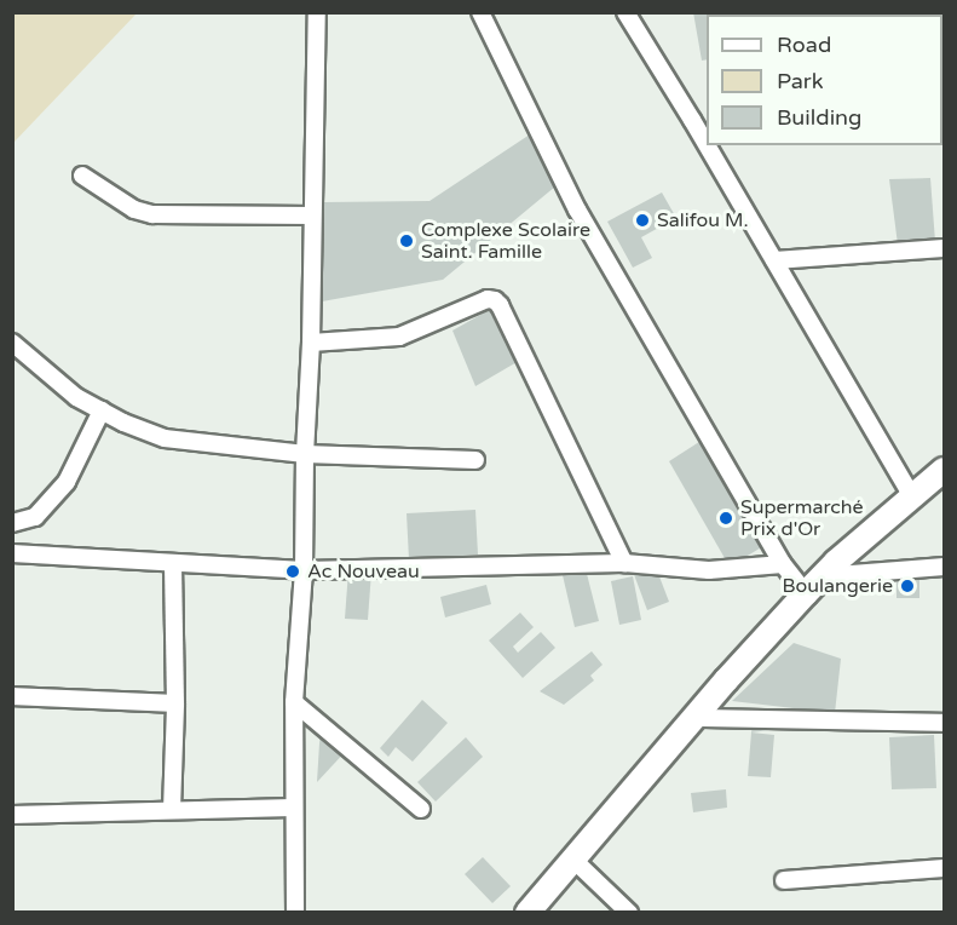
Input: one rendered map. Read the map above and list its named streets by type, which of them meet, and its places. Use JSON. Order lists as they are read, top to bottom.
{
  "places": [
    "Salifou M.",
    "Complexe Scolaire Saint. Famille",
    "Supermarché Prix d'Or",
    "Ac Nouveau",
    "Boulangerie"
  ],
  "legend": ["Road", "Park", "Building"]
}
